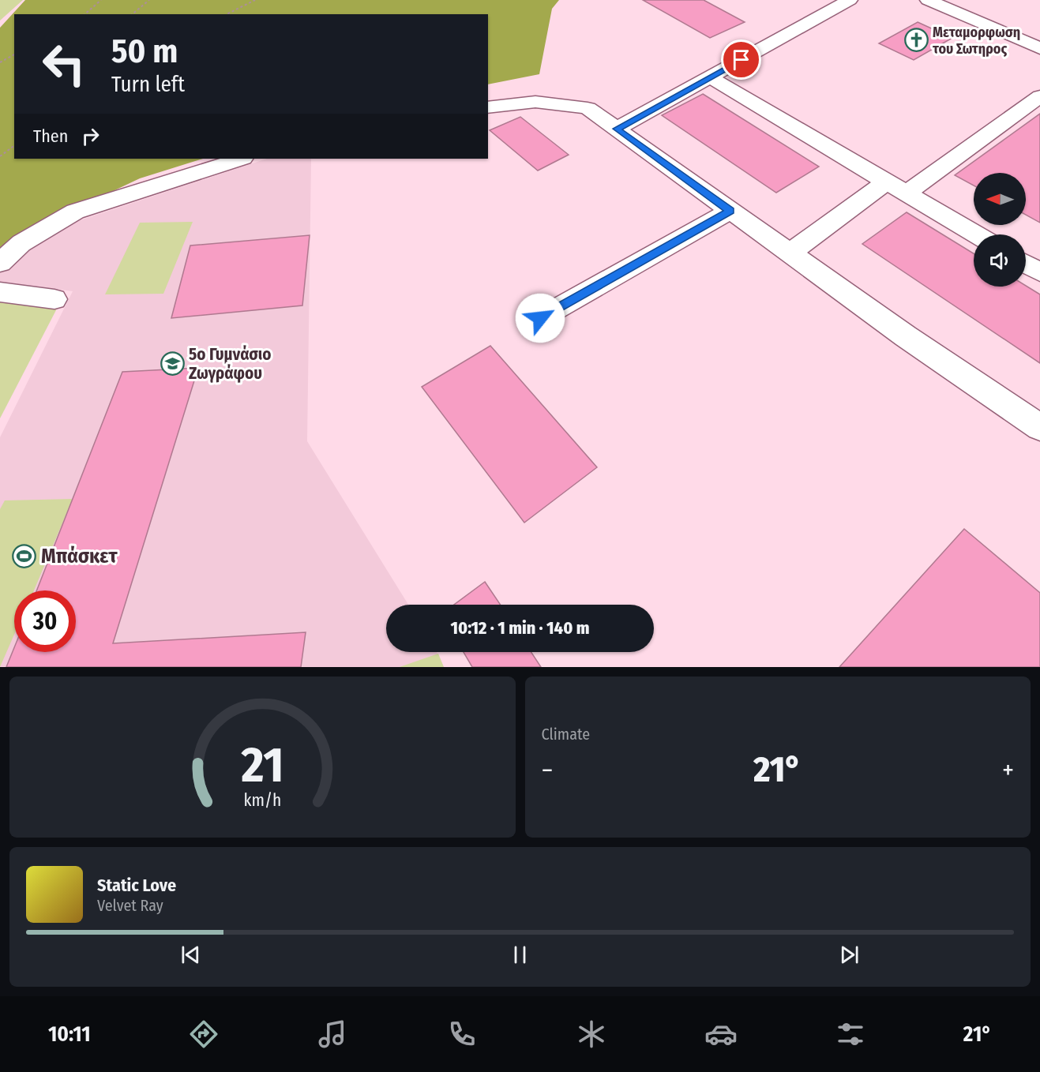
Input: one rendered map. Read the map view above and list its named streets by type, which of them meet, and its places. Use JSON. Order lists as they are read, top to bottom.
{
  "places": {
    "church": ["Μεταμορφωση του Σωτηρος"],
    "school or university": ["5ο Γυμνάσιο Ζωγράφου"],
    "sports": ["Μπάσκετ"]
  },
  "north": "left",
  "page": {
    "turn": ["50 m", "Turn left"],
    "then": "Then",
    "limit": "30",
    "trip": "10:12 · 1 min · 140 m",
    "tile": "Climate",
    "heat": ["−", "21°", "+"],
    "song": ["Static Love", "Velvet Ray"],
    "tabs": ["10:11", "21°"],
    "gauge": ["21", "km/h"]
  }
}
